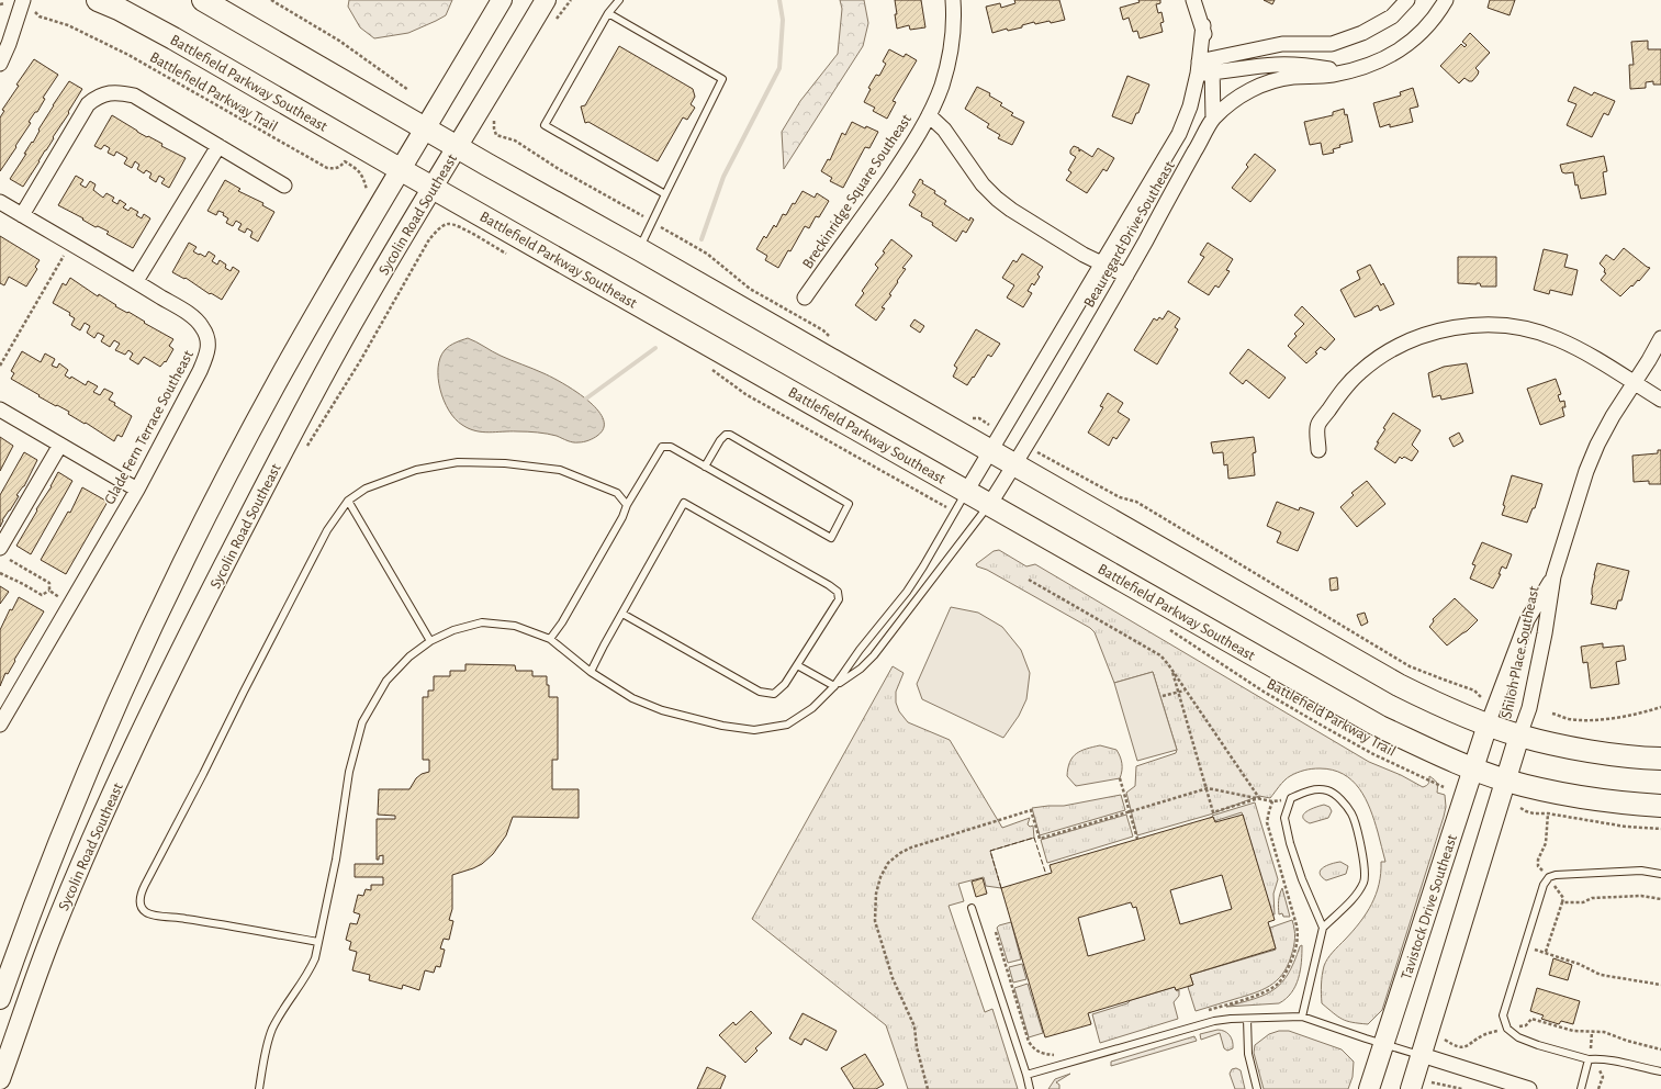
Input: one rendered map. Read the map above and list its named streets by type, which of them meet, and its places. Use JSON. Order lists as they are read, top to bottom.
{
  "streets": {
    "main road": ["Battlefield Parkway Southeast", "Sycolin Road Southeast", "Tavistock Drive Southeast"],
    "street": [
      "Breckinridge Square Southeast",
      "Beauregard Drive Southeast",
      "Glade Fern Terrace Southeast",
      "Shiloh Place Southeast"
    ],
    "path": ["Battlefield Parkway Trail"]
  },
  "crossings": [
    ["Battlefield Parkway Southeast", "Sycolin Road Southeast"],
    ["Battlefield Parkway Southeast", "Beauregard Drive Southeast"],
    ["Battlefield Parkway Southeast", "Tavistock Drive Southeast"],
    ["Shiloh Place Southeast", "Tavistock Drive Southeast"]
  ]
}
